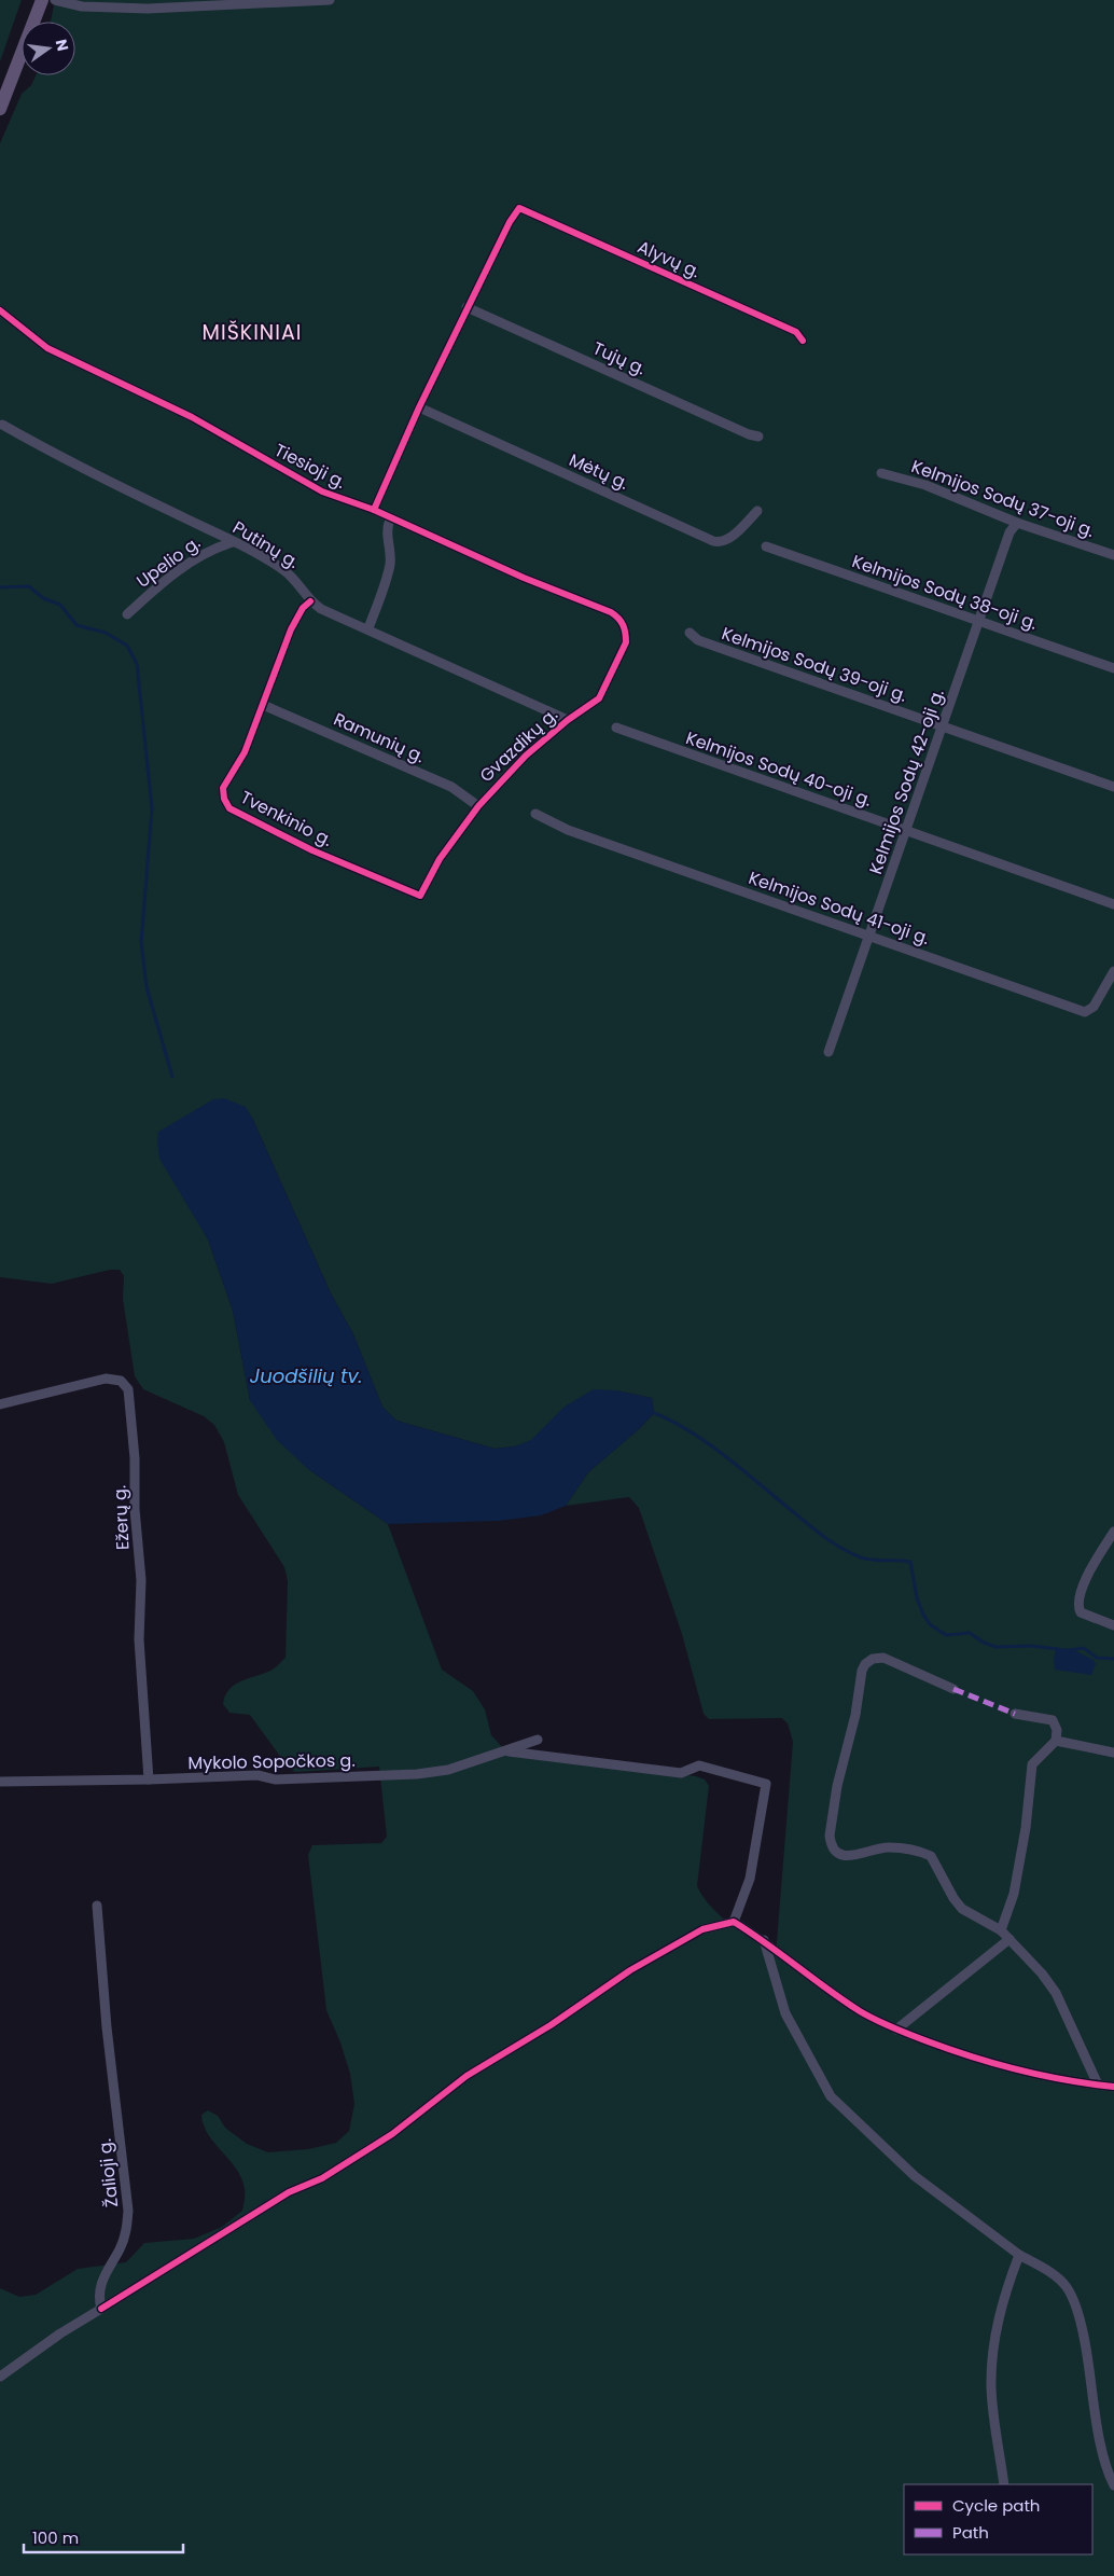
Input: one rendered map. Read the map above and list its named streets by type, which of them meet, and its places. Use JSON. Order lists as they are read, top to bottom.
{
  "streets": {
    "street": [
      "Alyvų g.",
      "Tujų g.",
      "Tiesioji g.",
      "Mėtų g.",
      "Kelmijos Sodų 37-oji g.",
      "Putinų g.",
      "Upelio g.",
      "Kelmijos Sodų 38-oji g.",
      "Kelmijos Sodų 39-oji g.",
      "Ramunių g.",
      "Gvazdikų g.",
      "Kelmijos Sodų 40-oji g.",
      "Kelmijos Sodų 42-oji g.",
      "Tvenkinio g.",
      "Kelmijos Sodų 41-oji g.",
      "Ežerų g.",
      "Mykolo Sopočkos g.",
      "Žalioji g."
    ]
  },
  "crossings": [
    ["Alyvų g.", "Tujų g."],
    ["Tiesioji g.", "Gvazdikų g."],
    ["Kelmijos Sodų 37-oji g.", "Kelmijos Sodų 42-oji g."],
    ["Putinų g.", "Upelio g."],
    ["Putinų g.", "Gvazdikų g."],
    ["Putinų g.", "Tvenkinio g."],
    ["Kelmijos Sodų 38-oji g.", "Kelmijos Sodų 42-oji g."],
    ["Kelmijos Sodų 39-oji g.", "Kelmijos Sodų 42-oji g."],
    ["Ramunių g.", "Gvazdikų g."],
    ["Ramunių g.", "Tvenkinio g."],
    ["Gvazdikų g.", "Tvenkinio g."],
    ["Kelmijos Sodų 40-oji g.", "Kelmijos Sodų 42-oji g."],
    ["Kelmijos Sodų 42-oji g.", "Kelmijos Sodų 41-oji g."],
    ["Ežerų g.", "Mykolo Sopočkos g."]
  ],
  "districts": ["MIŠKINIAI"],
  "water": ["Juodšilių tv."],
  "legend": ["Cycle path", "Path"],
  "scale_bar": "100 m",
  "north": "right"
}
